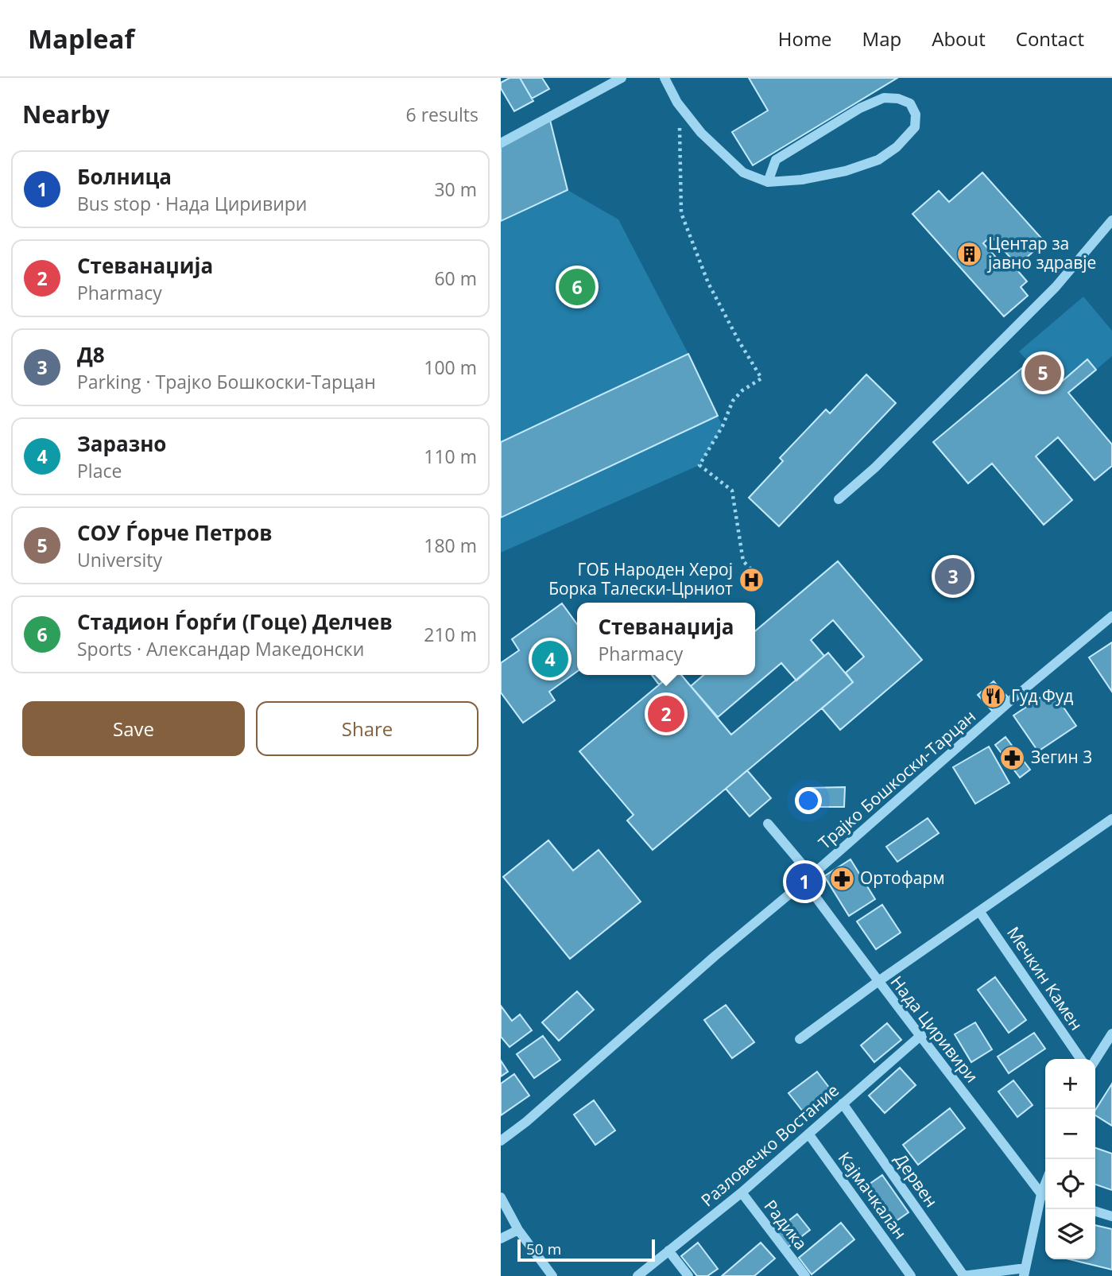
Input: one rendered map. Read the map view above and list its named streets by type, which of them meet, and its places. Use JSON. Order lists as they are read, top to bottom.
{
  "streets": {
    "street": [
      "Трајко Бошкоски-Тарцан",
      "Мечкин Камен",
      "Нада Циривири",
      "Разловечко Востание",
      "Дервен",
      "Кајмачкалан",
      "Радика"
    ]
  },
  "crossings": [
    ["Трајко Бошкоски-Тарцан", "Нада Циривири"],
    ["Нада Циривири", "Разловечко Востание"],
    ["Разловечко Востание", "Дервен"],
    ["Разловечко Востание", "Кајмачкалан"],
    ["Разловечко Востание", "Радика"]
  ],
  "places": {
    "building": ["Центар за јавно здравје"],
    "hospital": ["ГОБ Народен Херој Борка Талески-Црниот"],
    "restaurant": ["Гуд Фуд"],
    "pharmacy": ["Зегин 3", "Ортофарм"]
  },
  "scale_bar": "50 m",
  "page": {
    "header": "Mapleaf",
    "nav": [
      "Home",
      "Map",
      "About",
      "Contact"
    ],
    "heading": ["Nearby", "6 results"],
    "list": [
      {
        "mark": "1",
        "name": "Болница",
        "note": "Bus stop · Нада Циривири",
        "value": "30 m"
      },
      {
        "mark": "2",
        "name": "Стеванаџија",
        "note": "Pharmacy",
        "value": "60 m"
      },
      {
        "mark": "3",
        "name": "Д8",
        "note": "Parking · Трајко Бошкоски-Тарцан",
        "value": "100 m"
      },
      {
        "mark": "4",
        "name": "Заразно",
        "note": "Place",
        "value": "110 m"
      },
      {
        "mark": "5",
        "name": "СОУ Ѓорче Петров",
        "note": "University",
        "value": "180 m"
      },
      {
        "mark": "6",
        "name": "Стадион Ѓорѓи (Гоце) Делчев",
        "note": "Sports · Александар Македонски",
        "value": "210 m"
      }
    ],
    "pins": [
      "6",
      "5",
      "3",
      "4",
      "2",
      "1"
    ],
    "popup": ["Стеванаџија", "Pharmacy"],
    "buttons": ["Save", "Share"],
    "map_buttons": ["+", "−"],
    "scale": "50 m"
  }
}
